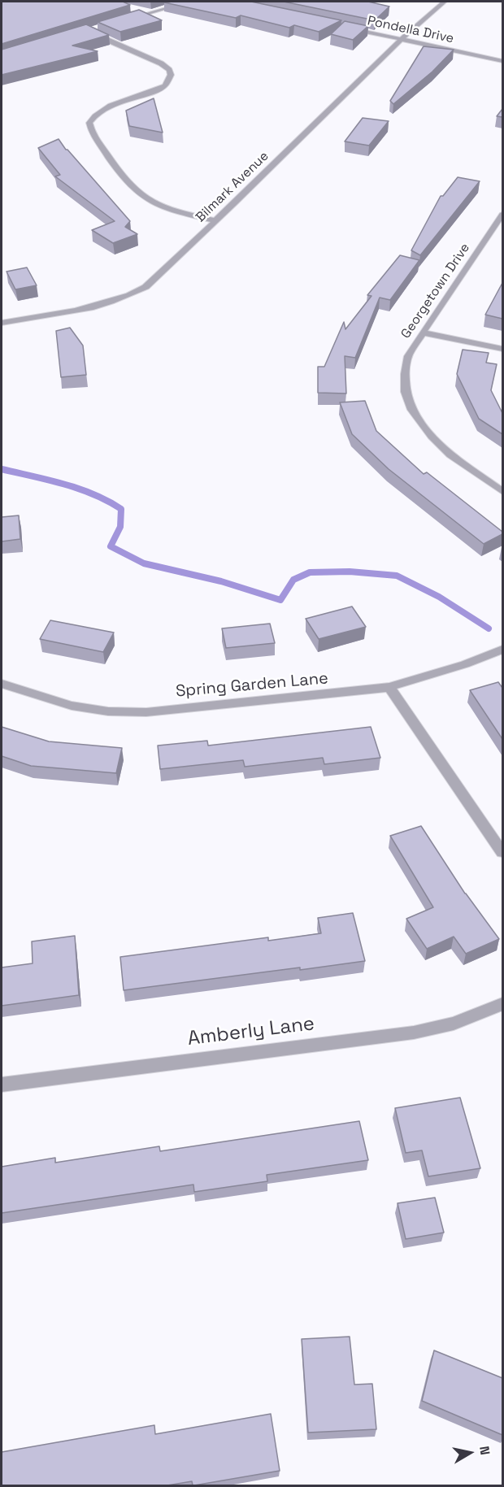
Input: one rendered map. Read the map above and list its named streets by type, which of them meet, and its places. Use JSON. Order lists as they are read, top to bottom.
{
  "streets": {
    "street": [
      "Pondella Drive",
      "Bilmark Avenue",
      "Georgetown Drive",
      "Spring Garden Lane",
      "Amberly Lane"
    ]
  },
  "crossings": [
    ["Pondella Drive", "Bilmark Avenue"]
  ],
  "north": "right"
}
